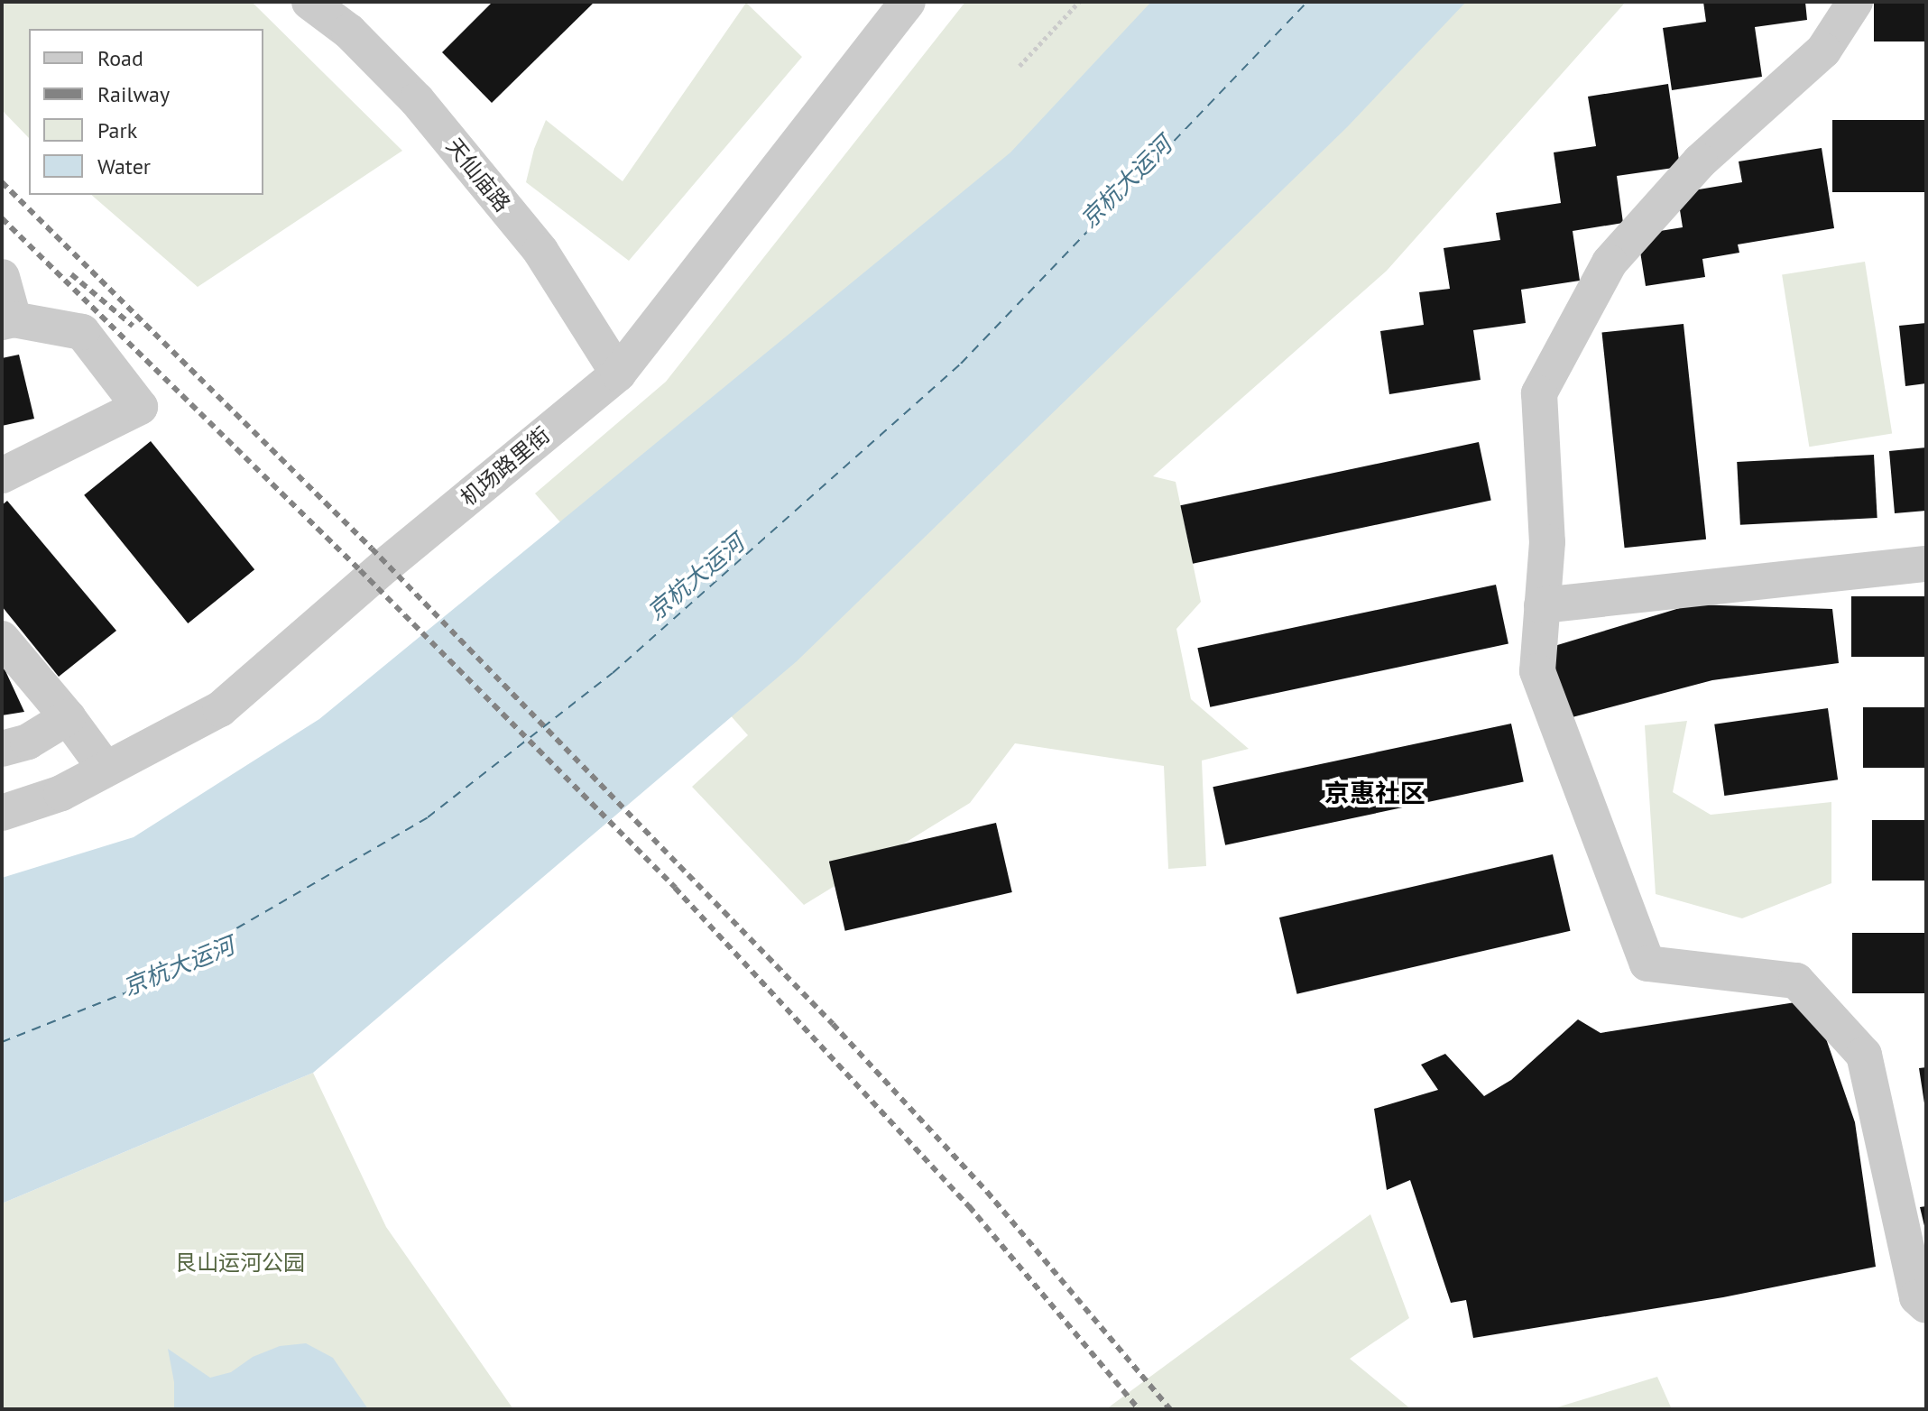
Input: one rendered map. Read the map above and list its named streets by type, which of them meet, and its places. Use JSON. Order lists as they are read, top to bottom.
{
  "streets": {
    "street": ["天仙庙路", "机场路里街"]
  },
  "crossings": [
    ["天仙庙路", "机场路里街"]
  ],
  "districts": ["京惠社区"],
  "water": ["京杭大运河"],
  "parks": ["艮山运河公园"],
  "legend": [
    "Road",
    "Railway",
    "Park",
    "Water"
  ]
}
